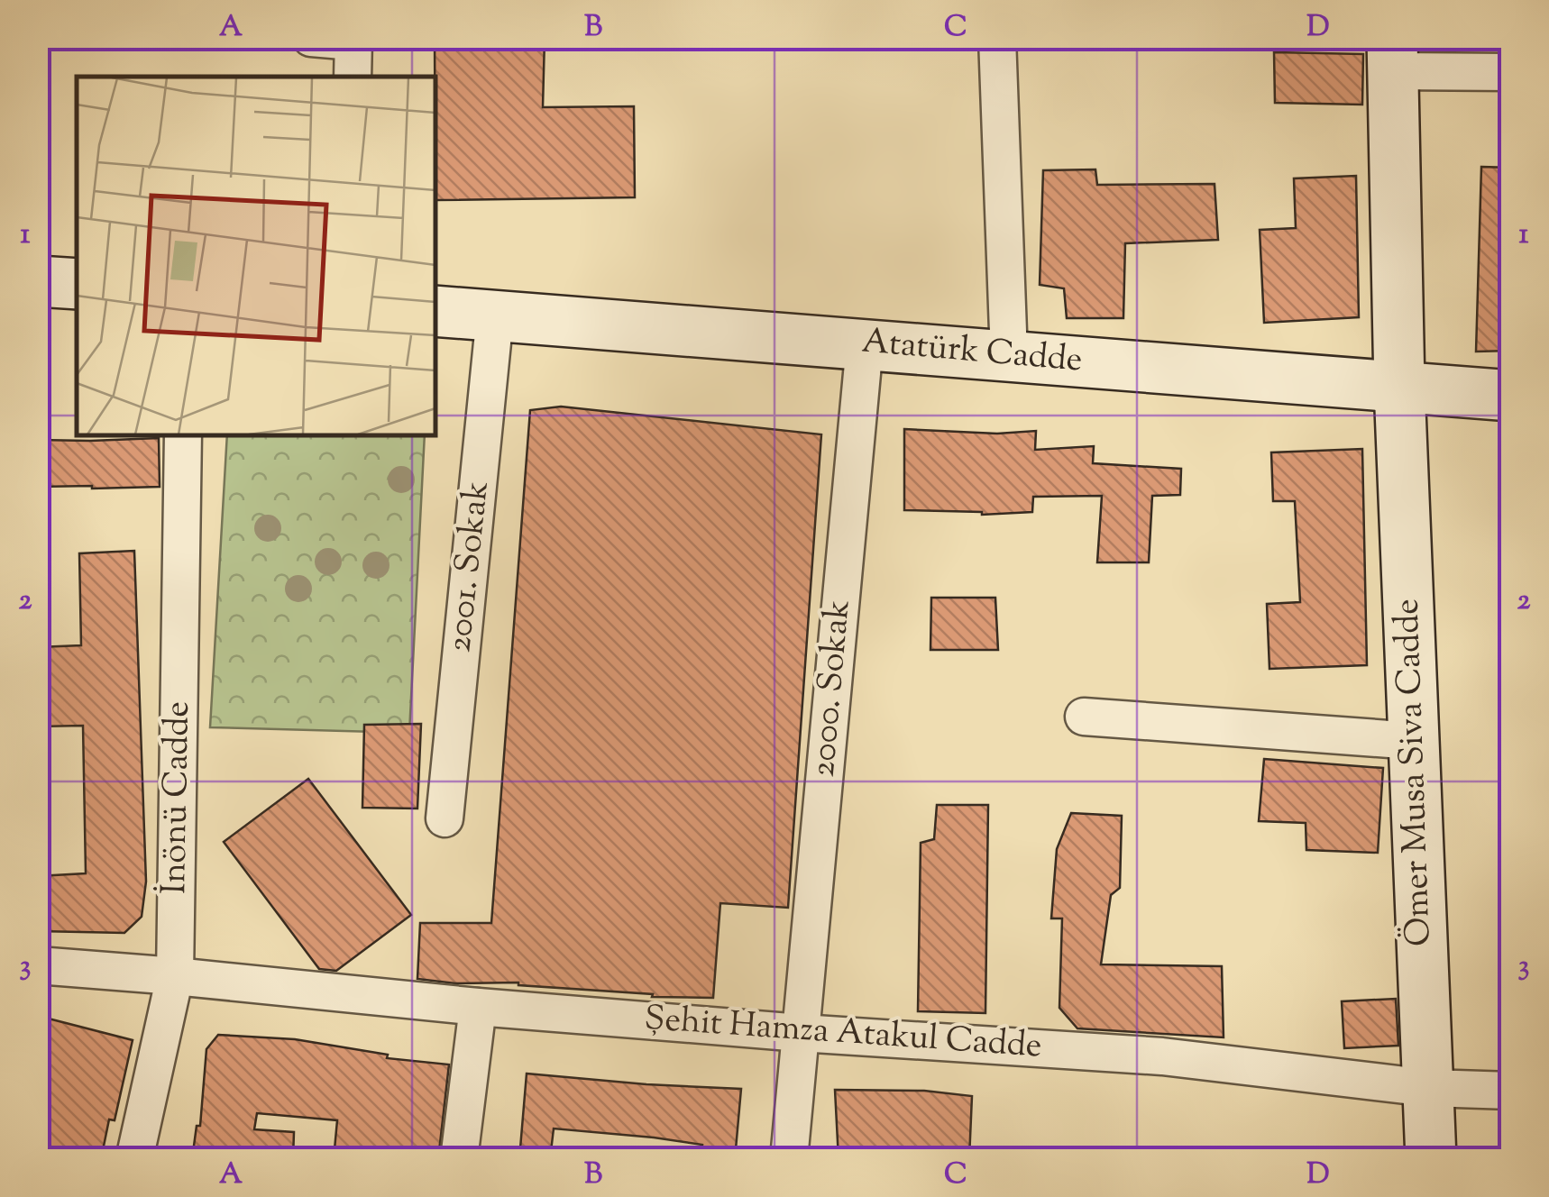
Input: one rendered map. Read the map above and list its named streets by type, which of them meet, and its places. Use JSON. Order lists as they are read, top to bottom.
{
  "streets": {
    "main road": ["Atatürk Cadde", "Ömer Musa Siva Cadde"],
    "street": [
      "2001. Sokak",
      "2000. Sokak",
      "İnönü Cadde",
      "Şehit Hamza Atakul Cadde"
    ]
  },
  "crossings": [
    ["Atatürk Cadde", "2001. Sokak"],
    ["Atatürk Cadde", "2000. Sokak"],
    ["Atatürk Cadde", "Ömer Musa Siva Cadde"],
    ["2000. Sokak", "Şehit Hamza Atakul Cadde"],
    ["Ömer Musa Siva Cadde", "Şehit Hamza Atakul Cadde"],
    ["İnönü Cadde", "Şehit Hamza Atakul Cadde"]
  ],
  "grid": {
    "columns": [
      "A",
      "B",
      "C",
      "D"
    ],
    "rows": ["1", "2", "3"]
  }
}
